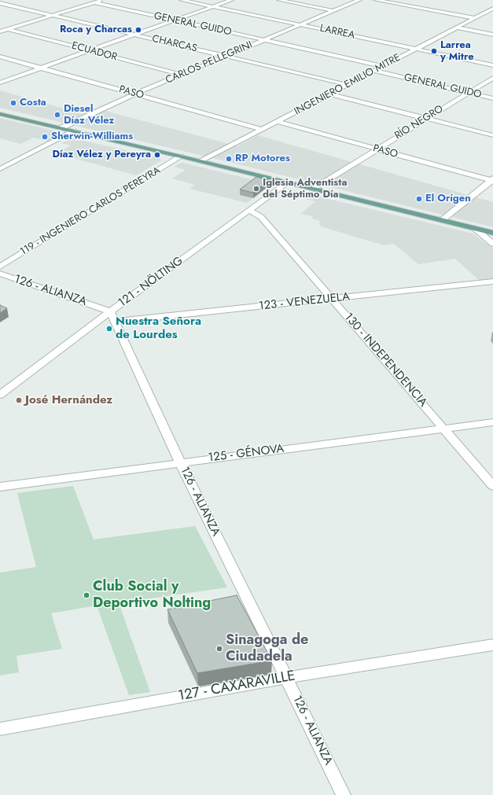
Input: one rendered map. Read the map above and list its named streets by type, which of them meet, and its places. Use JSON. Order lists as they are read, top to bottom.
{
  "streets": {
    "street": [
      "GENERAL GUIDO",
      "LARREA",
      "CHARCAS",
      "ECUADOR",
      "CARLOS PELLEGRINI",
      "INGENIERO EMILIO MITRE",
      "PASO",
      "RÍO NEGRO",
      "119 - INGENIERO CARLOS PEREYRA",
      "121 - NÖLTING",
      "126 - ALIANZA",
      "123 - VENEZUELA",
      "130 - INDEPENDENCIA",
      "125 - GÉNOVA",
      "127 - CAXARAVILLE"
    ]
  },
  "crossings": [
    ["GENERAL GUIDO", "CARLOS PELLEGRINI"],
    ["GENERAL GUIDO", "INGENIERO EMILIO MITRE"],
    ["GENERAL GUIDO", "RÍO NEGRO"],
    ["LARREA", "CARLOS PELLEGRINI"],
    ["LARREA", "INGENIERO EMILIO MITRE"],
    ["CHARCAS", "CARLOS PELLEGRINI"],
    ["CHARCAS", "INGENIERO EMILIO MITRE"],
    ["ECUADOR", "CARLOS PELLEGRINI"],
    ["CARLOS PELLEGRINI", "PASO"],
    ["INGENIERO EMILIO MITRE", "PASO"],
    ["PASO", "RÍO NEGRO"],
    ["121 - NÖLTING", "126 - ALIANZA"],
    ["121 - NÖLTING", "123 - VENEZUELA"],
    ["121 - NÖLTING", "130 - INDEPENDENCIA"],
    ["126 - ALIANZA", "123 - VENEZUELA"],
    ["126 - ALIANZA", "125 - GÉNOVA"],
    ["126 - ALIANZA", "127 - CAXARAVILLE"],
    ["123 - VENEZUELA", "130 - INDEPENDENCIA"],
    ["130 - INDEPENDENCIA", "125 - GÉNOVA"]
  ],
  "places": [
    "Roca y Charcas",
    "Larrea y Mitre",
    "Costa",
    "Diesel Díaz Vélez",
    "Sherwin-Williams",
    "Díaz Vélez y Pereyra",
    "RP Motores",
    "Iglesia Adventista del Séptimo Día",
    "El Orígen",
    "Nuestra Señora de Lourdes",
    "José Hernández",
    "Club Social y Deportivo Nolting",
    "Sinagoga de Ciudadela"
  ]
}
